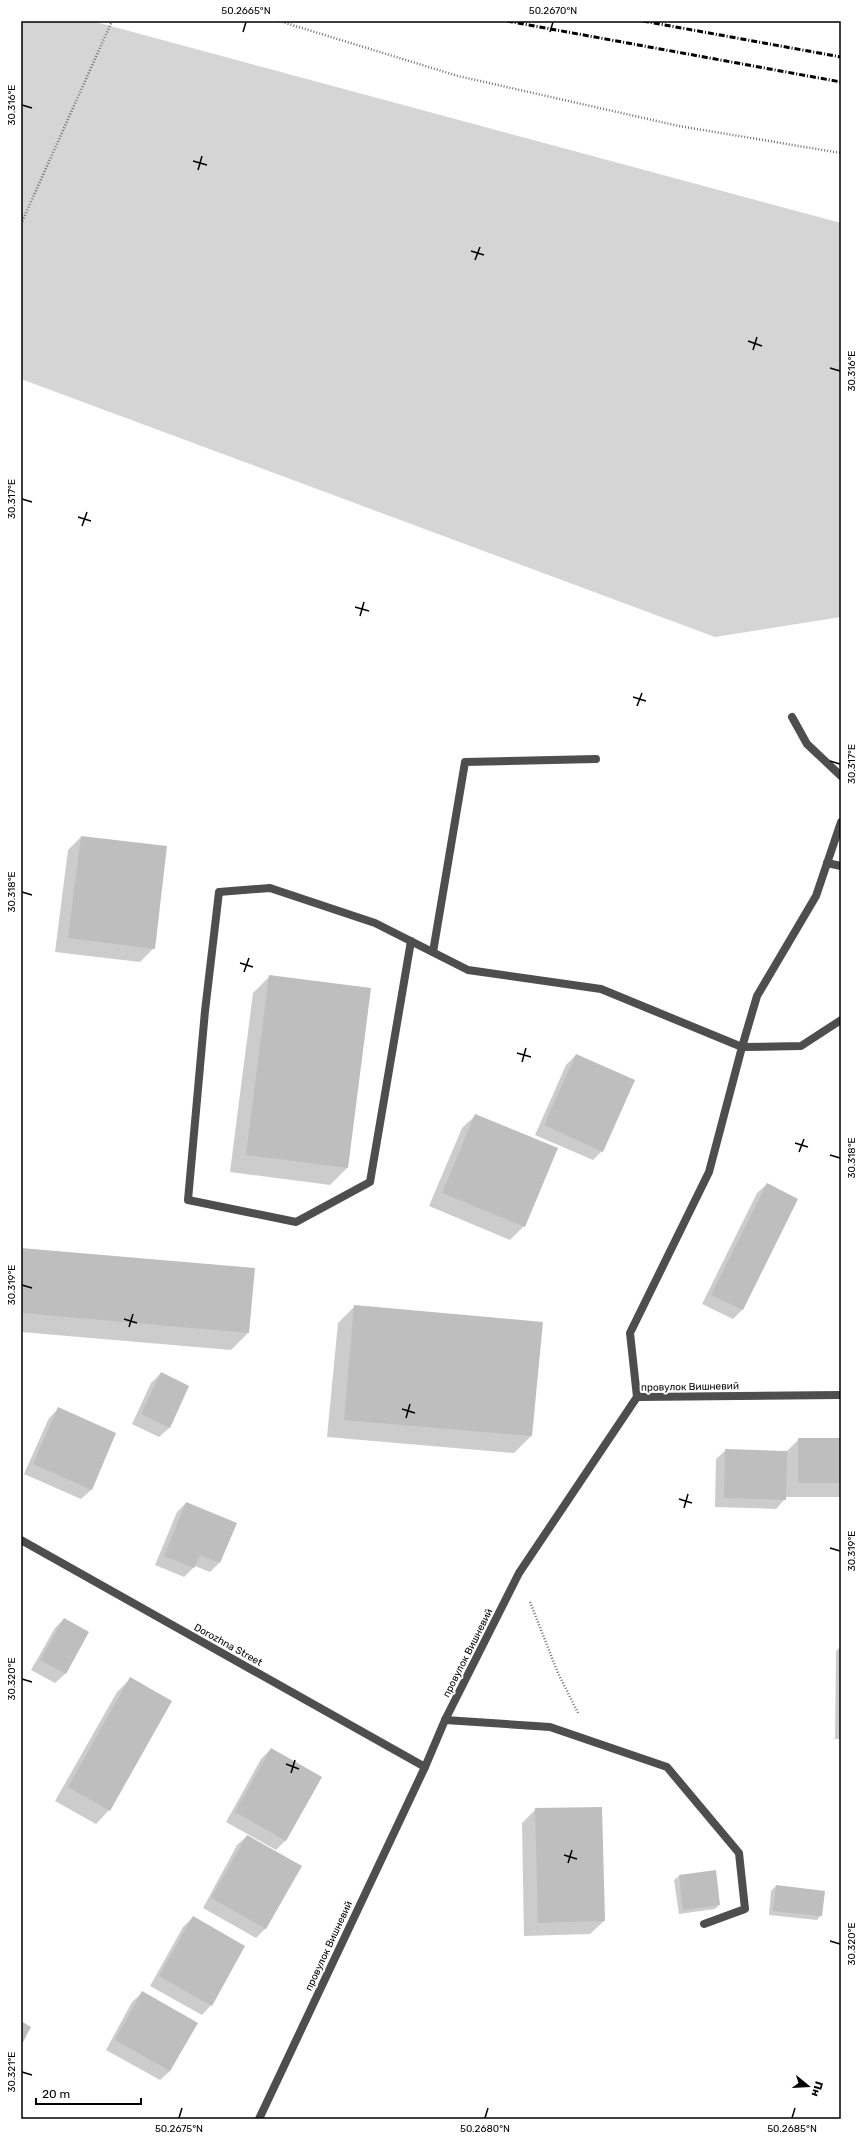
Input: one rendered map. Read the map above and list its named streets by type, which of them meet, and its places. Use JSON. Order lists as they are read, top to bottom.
{
  "streets": {
    "street": ["провулок Вишневий", "Dorozhna Street"]
  },
  "crossings": [
    ["провулок Вишневий", "Dorozhna Street"]
  ],
  "scale_bar": "20 m",
  "north": "right",
  "coordinates": [
    "50.2665°N",
    "50.2670°N",
    "30.316°E",
    "30.317°E",
    "30.318°E",
    "30.319°E",
    "30.320°E",
    "30.321°E",
    "50.2675°N",
    "50.2680°N",
    "50.2685°N"
  ]
}
